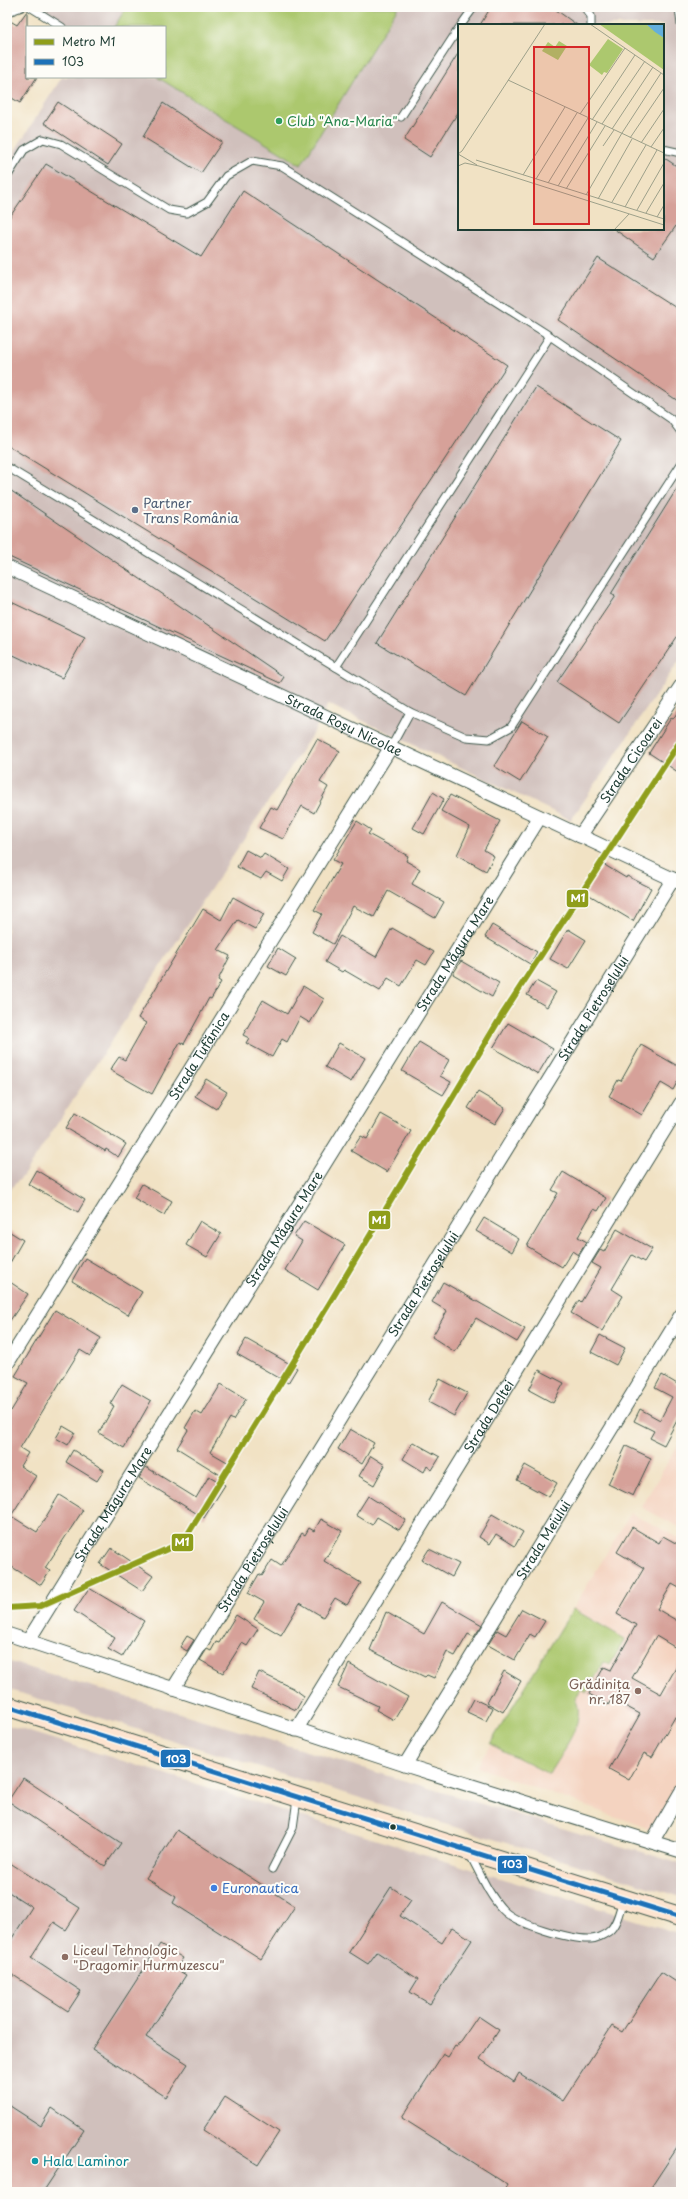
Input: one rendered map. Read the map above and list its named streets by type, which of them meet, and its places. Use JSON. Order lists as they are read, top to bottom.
{
  "streets": {
    "street": [
      "Strada Roșu Nicolae",
      "Strada Cicoarei",
      "Strada Măgura Mare",
      "Strada Pietroșelului",
      "Strada Tufănica",
      "Strada Deltei",
      "Strada Meiului"
    ]
  },
  "crossings": [
    ["Strada Roșu Nicolae", "Strada Cicoarei"],
    ["Strada Roșu Nicolae", "Strada Măgura Mare"],
    ["Strada Roșu Nicolae", "Strada Pietroșelului"],
    ["Strada Roșu Nicolae", "Strada Tufănica"]
  ],
  "places": [
    "Club \"Ana-Maria\"",
    "Partner Trans România",
    "Grădinița nr. 187",
    "Euronautica",
    "Liceul Tehnologic \"Dragomir Hurmuzescu\"",
    "Hala Laminor"
  ],
  "lines": ["metro line M1", "transit line 103"],
  "legend": ["Metro M1", "103"]
}
